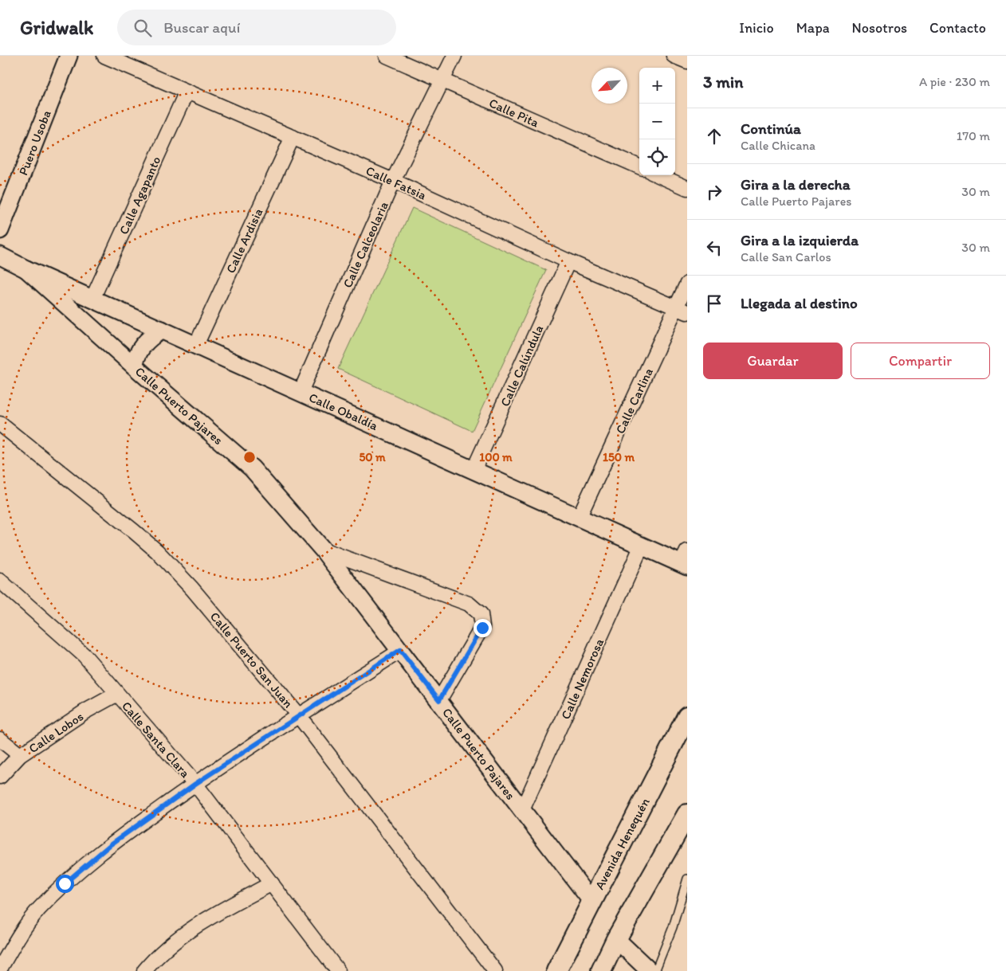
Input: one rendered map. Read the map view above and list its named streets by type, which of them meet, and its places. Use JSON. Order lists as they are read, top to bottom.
{
  "streets": {
    "main road": ["Avenida Henequén"],
    "street": [
      "Calle Pita",
      "Puero Usoba",
      "Calle Fatsia",
      "Calle Agapanto",
      "Calle Ardisia",
      "Calle Calceolaria",
      "Calle Calúndula",
      "Calle Carlina",
      "Calle Puerto Pajares",
      "Calle Obaldía",
      "Calle Puerto San Juan",
      "Calle Nemorosa",
      "Calle Lobos",
      "Calle Santa Clara"
    ]
  },
  "crossings": [
    ["Calle Pita", "Calle Calceolaria"],
    ["Calle Fatsia", "Calle Agapanto"],
    ["Calle Fatsia", "Calle Ardisia"],
    ["Calle Fatsia", "Calle Calceolaria"],
    ["Calle Fatsia", "Calle Calúndula"],
    ["Calle Fatsia", "Calle Carlina"],
    ["Calle Agapanto", "Calle Obaldía"],
    ["Calle Ardisia", "Calle Obaldía"],
    ["Calle Calceolaria", "Calle Obaldía"],
    ["Calle Calúndula", "Calle Obaldía"],
    ["Calle Carlina", "Calle Obaldía"],
    ["Calle Puerto Pajares", "Calle Obaldía"],
    ["Calle Puerto Pajares", "Calle Nemorosa"],
    ["Calle Puerto Pajares", "Avenida Henequén"],
    ["Calle Obaldía", "Calle Nemorosa"],
    ["Calle Lobos", "Calle Santa Clara"]
  ],
  "north": "bottom left",
  "page": {
    "header": "Gridwalk",
    "search": "Buscar aquí",
    "nav": [
      "Inicio",
      "Mapa",
      "Nosotros",
      "Contacto"
    ],
    "heading": ["3 min", "A pie · 230 m"],
    "map_buttons": ["+", "−"],
    "list": [
      ["Continúa", "Calle Chicana", "170 m"],
      ["Gira a la derecha", "Calle Puerto Pajares", "30 m"],
      ["Gira a la izquierda", "Calle San Carlos", "30 m"],
      "Llegada al destino"
    ],
    "buttons": ["Guardar", "Compartir"]
  },
  "rings": ["50 m", "100 m", "150 m"]
}
